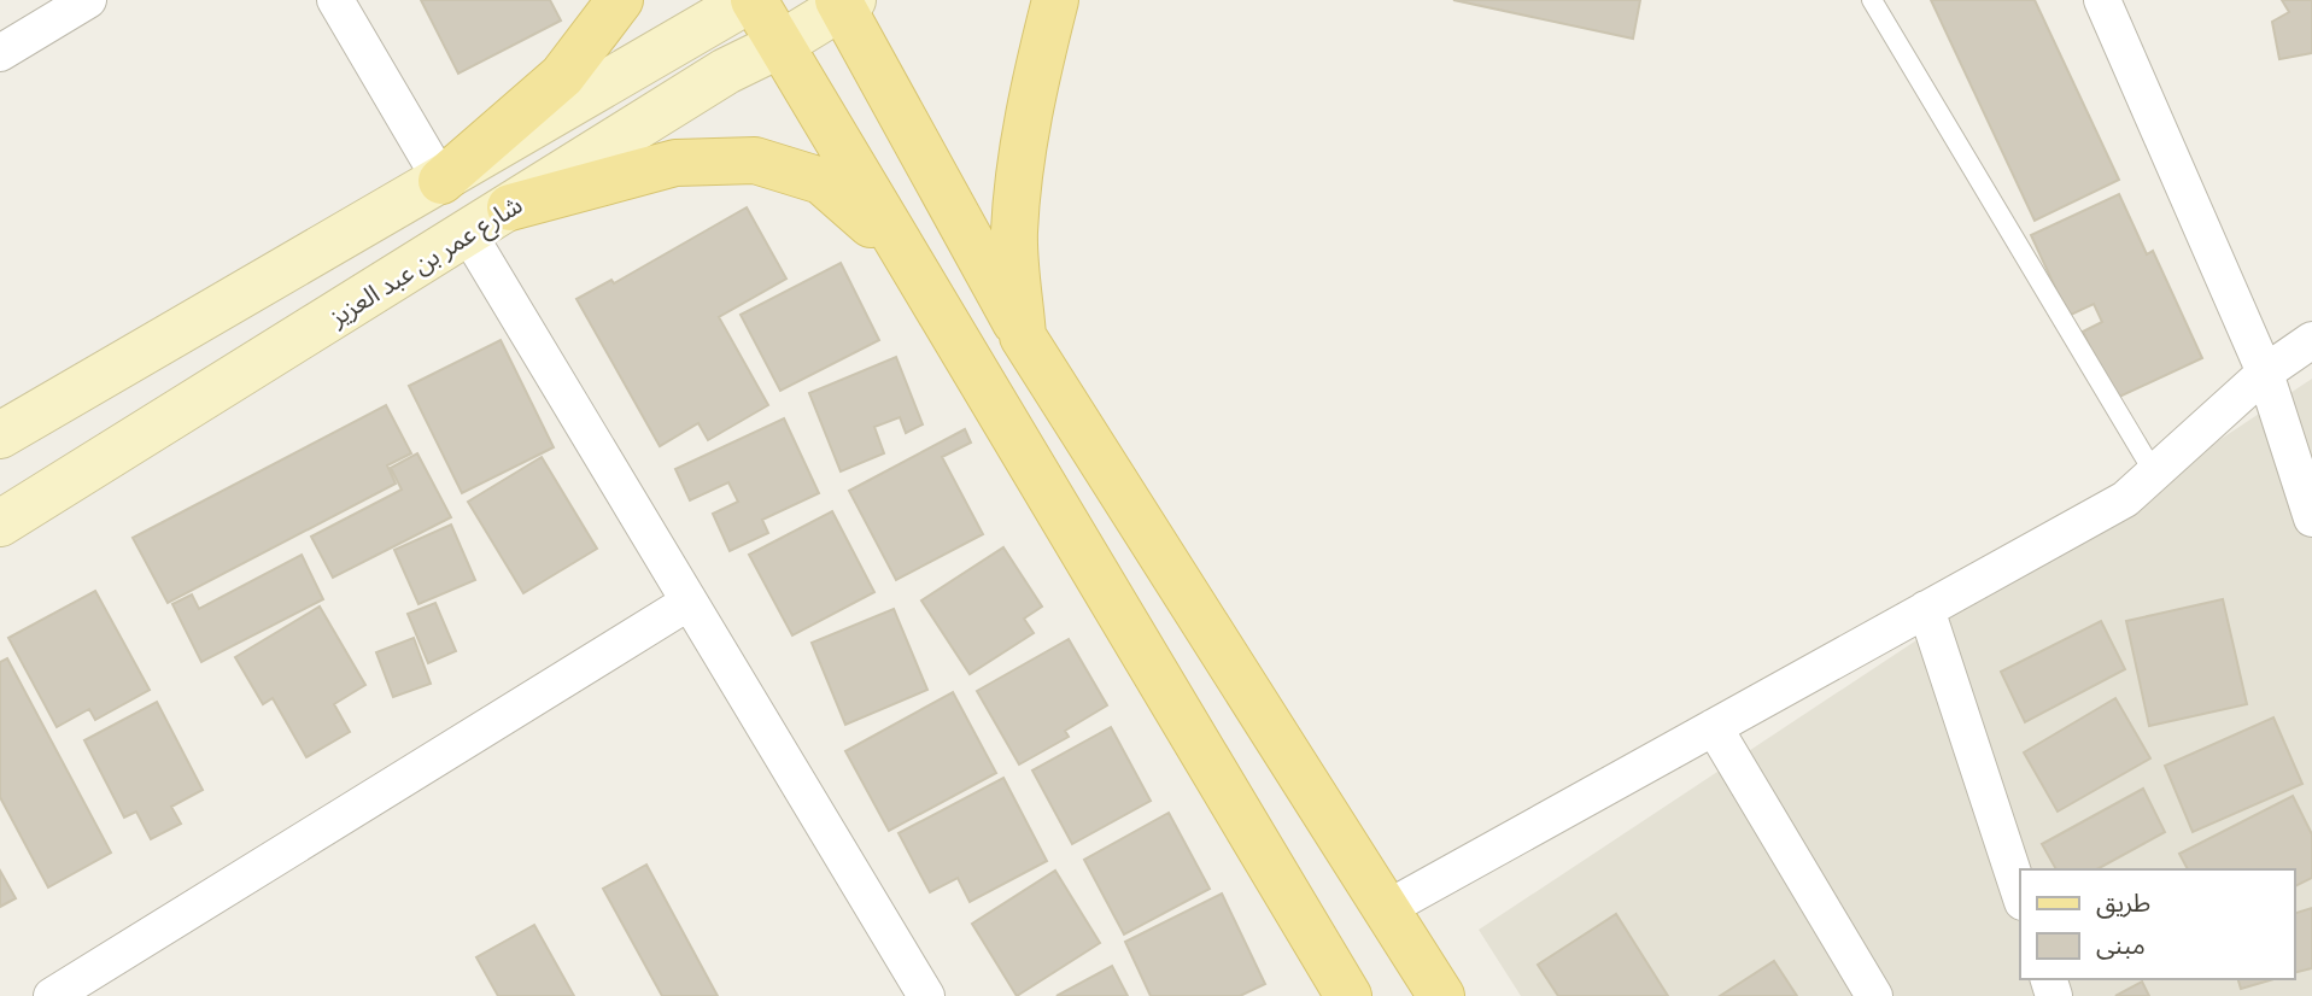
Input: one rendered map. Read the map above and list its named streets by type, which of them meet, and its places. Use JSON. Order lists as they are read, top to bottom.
{
  "streets": {
    "main road": ["شارع عمر بن عبد العزيز"]
  },
  "legend": ["طريق", "مبنى"]
}
